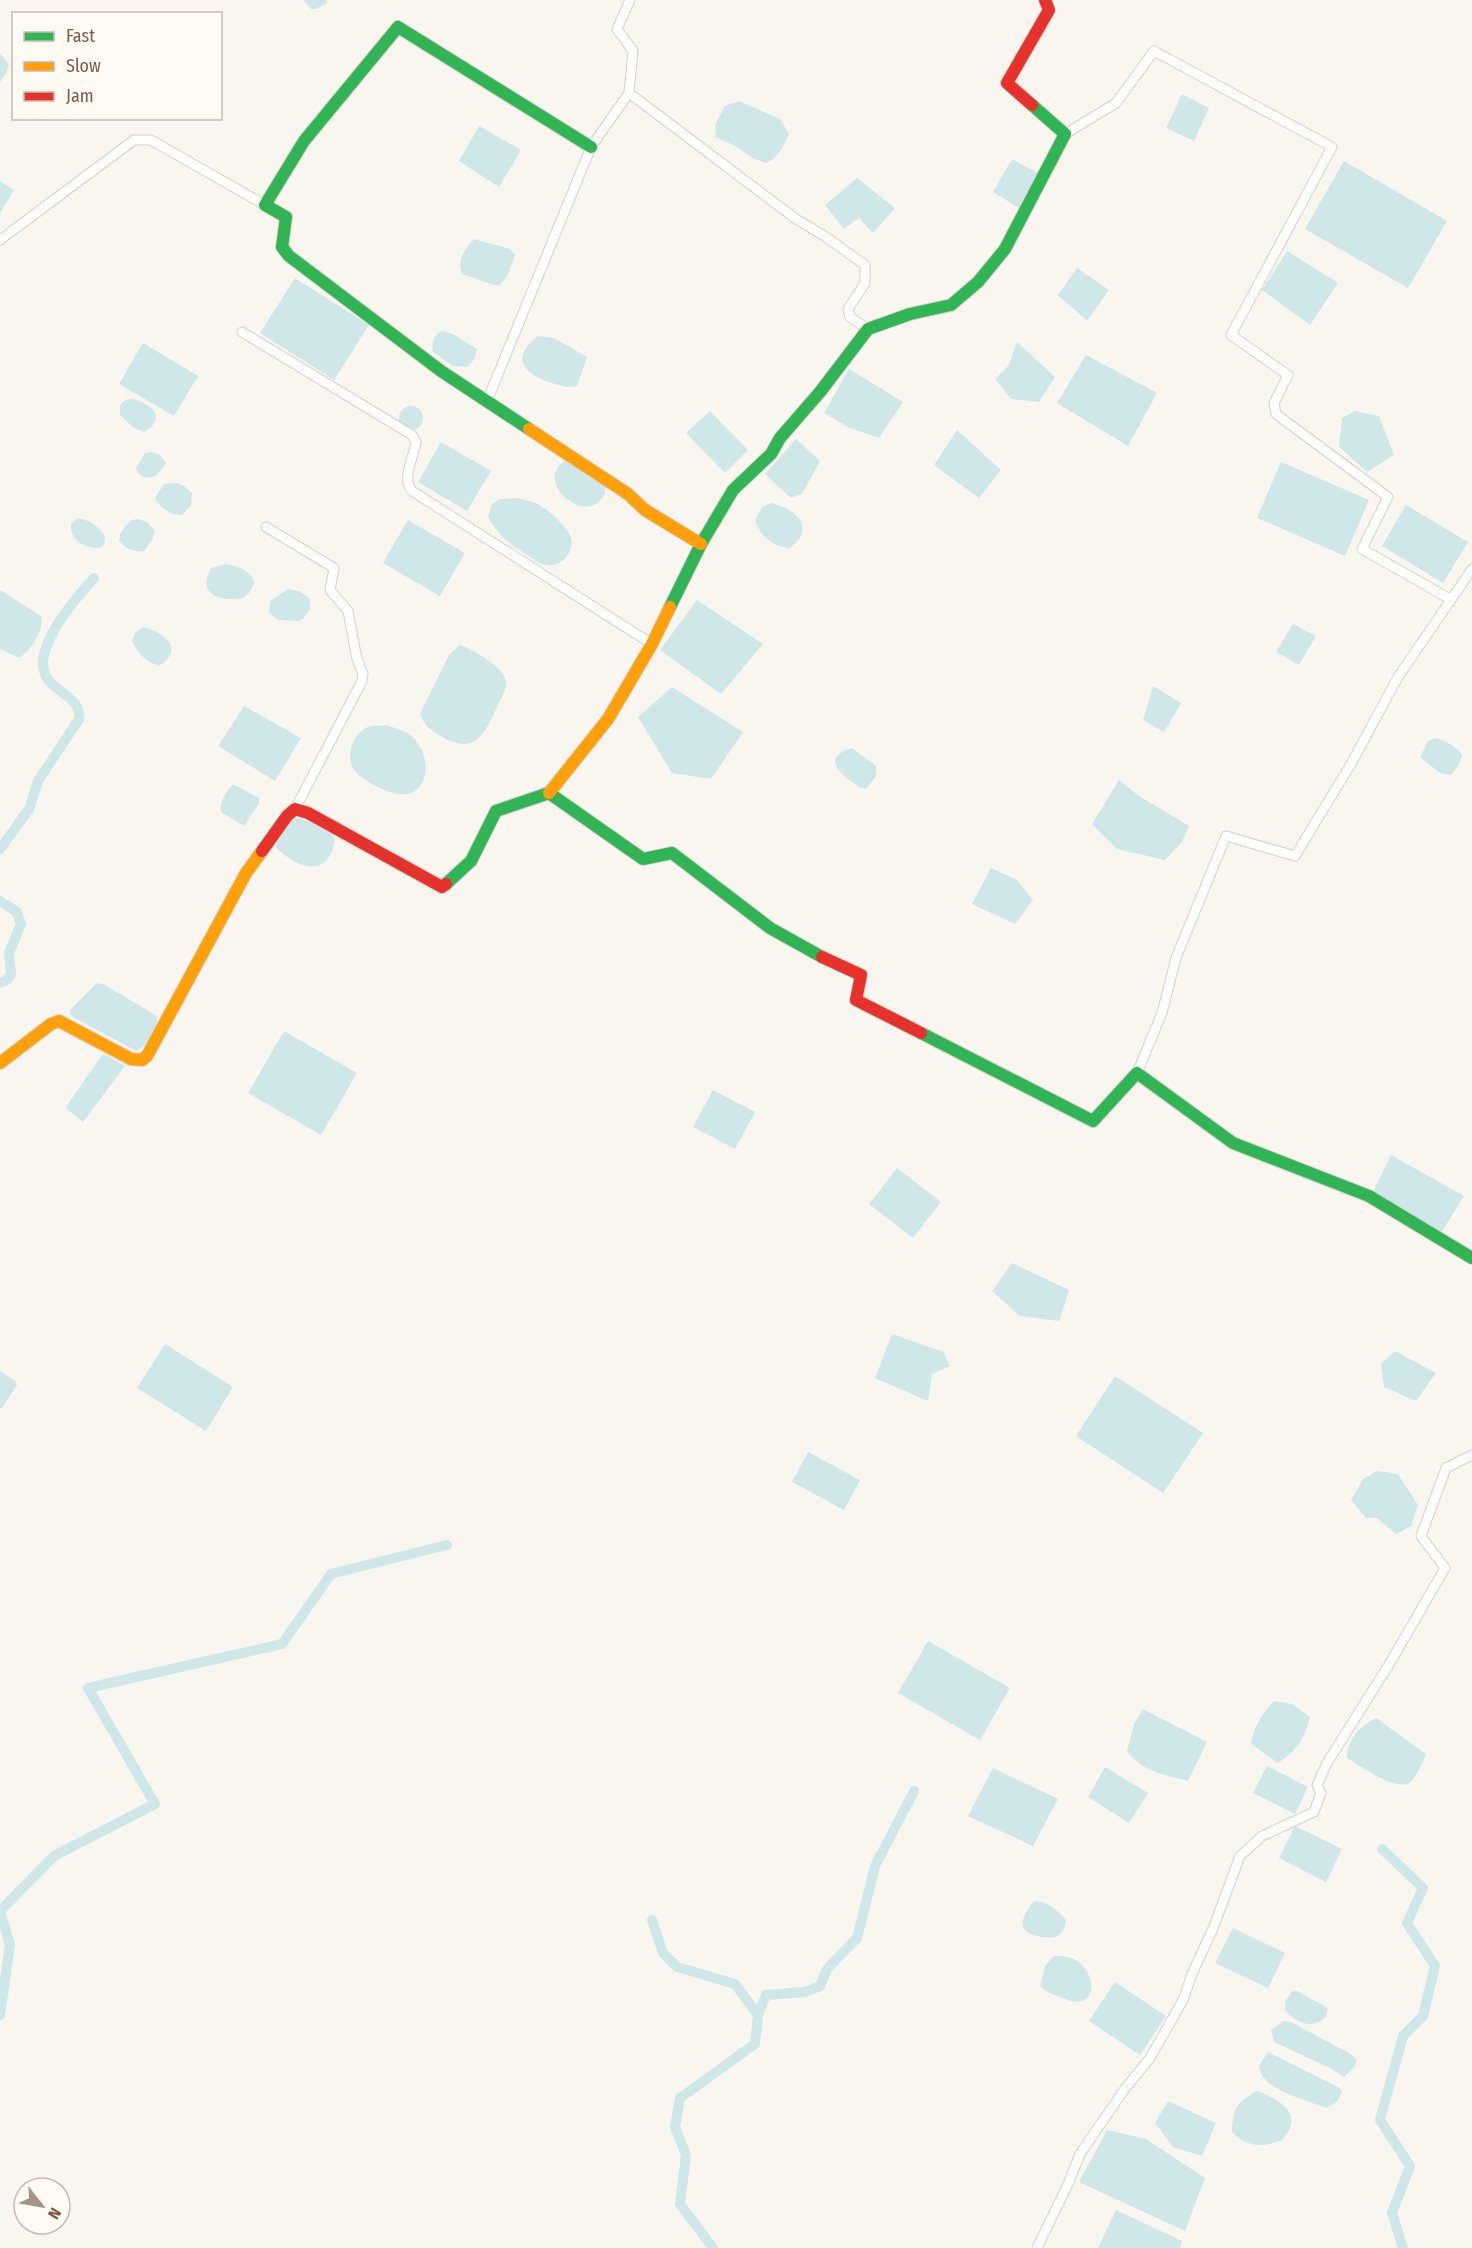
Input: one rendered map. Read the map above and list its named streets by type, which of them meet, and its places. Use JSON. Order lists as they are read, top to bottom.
{
  "legend": ["Fast", "Slow", "Jam"],
  "north": "bottom right"
}
